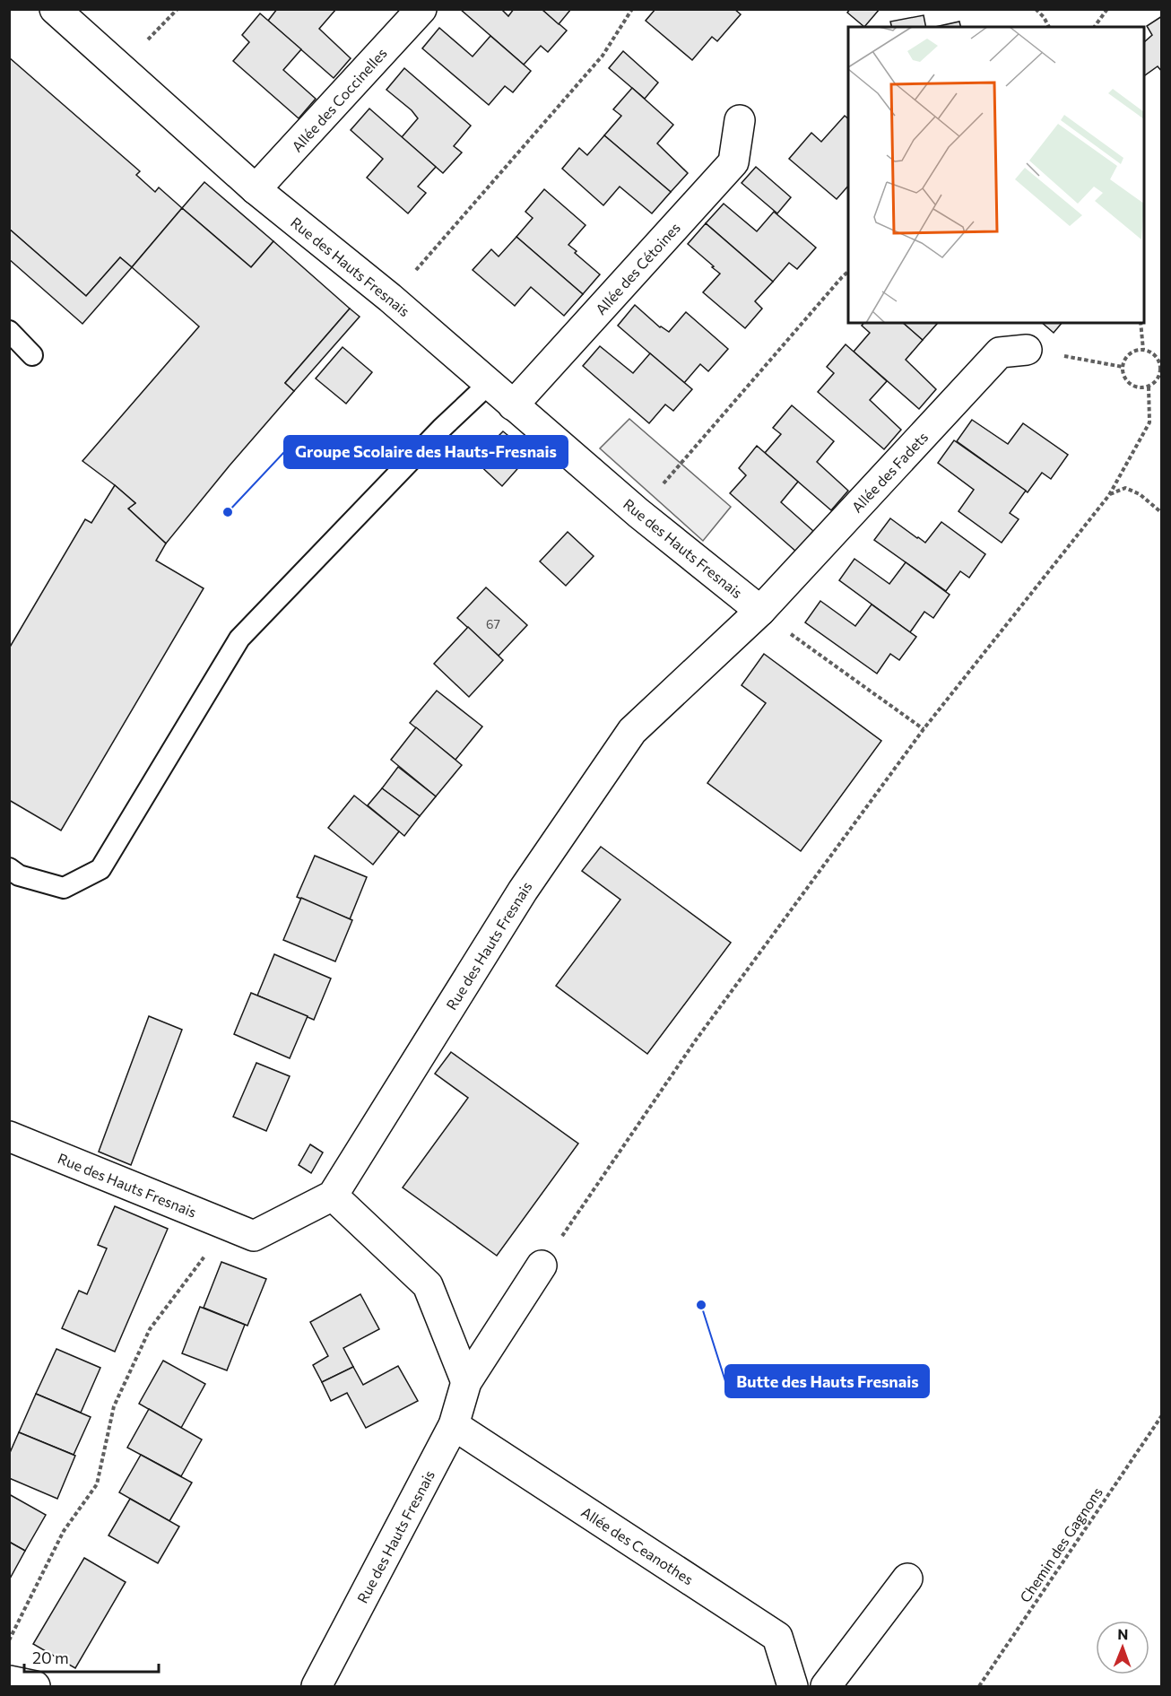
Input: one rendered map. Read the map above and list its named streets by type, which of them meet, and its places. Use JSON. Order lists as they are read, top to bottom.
{
  "streets": {
    "street": [
      "Allée des Coccinelles",
      "Rue des Hauts Fresnais",
      "Allée des Cétoines",
      "Allée des Fadets",
      "Allée des Ceanothes"
    ],
    "path": ["Chemin des Gagnons"]
  },
  "crossings": [
    ["Allée des Coccinelles", "Rue des Hauts Fresnais"],
    ["Rue des Hauts Fresnais", "Allée des Cétoines"],
    ["Rue des Hauts Fresnais", "Allée des Fadets"],
    ["Rue des Hauts Fresnais", "Allée des Ceanothes"]
  ],
  "places": ["Groupe Scolaire des Hauts-Fresnais", "Butte des Hauts Fresnais"],
  "house_numbers": ["67"],
  "scale_bar": "20 m",
  "north": "top"
}
